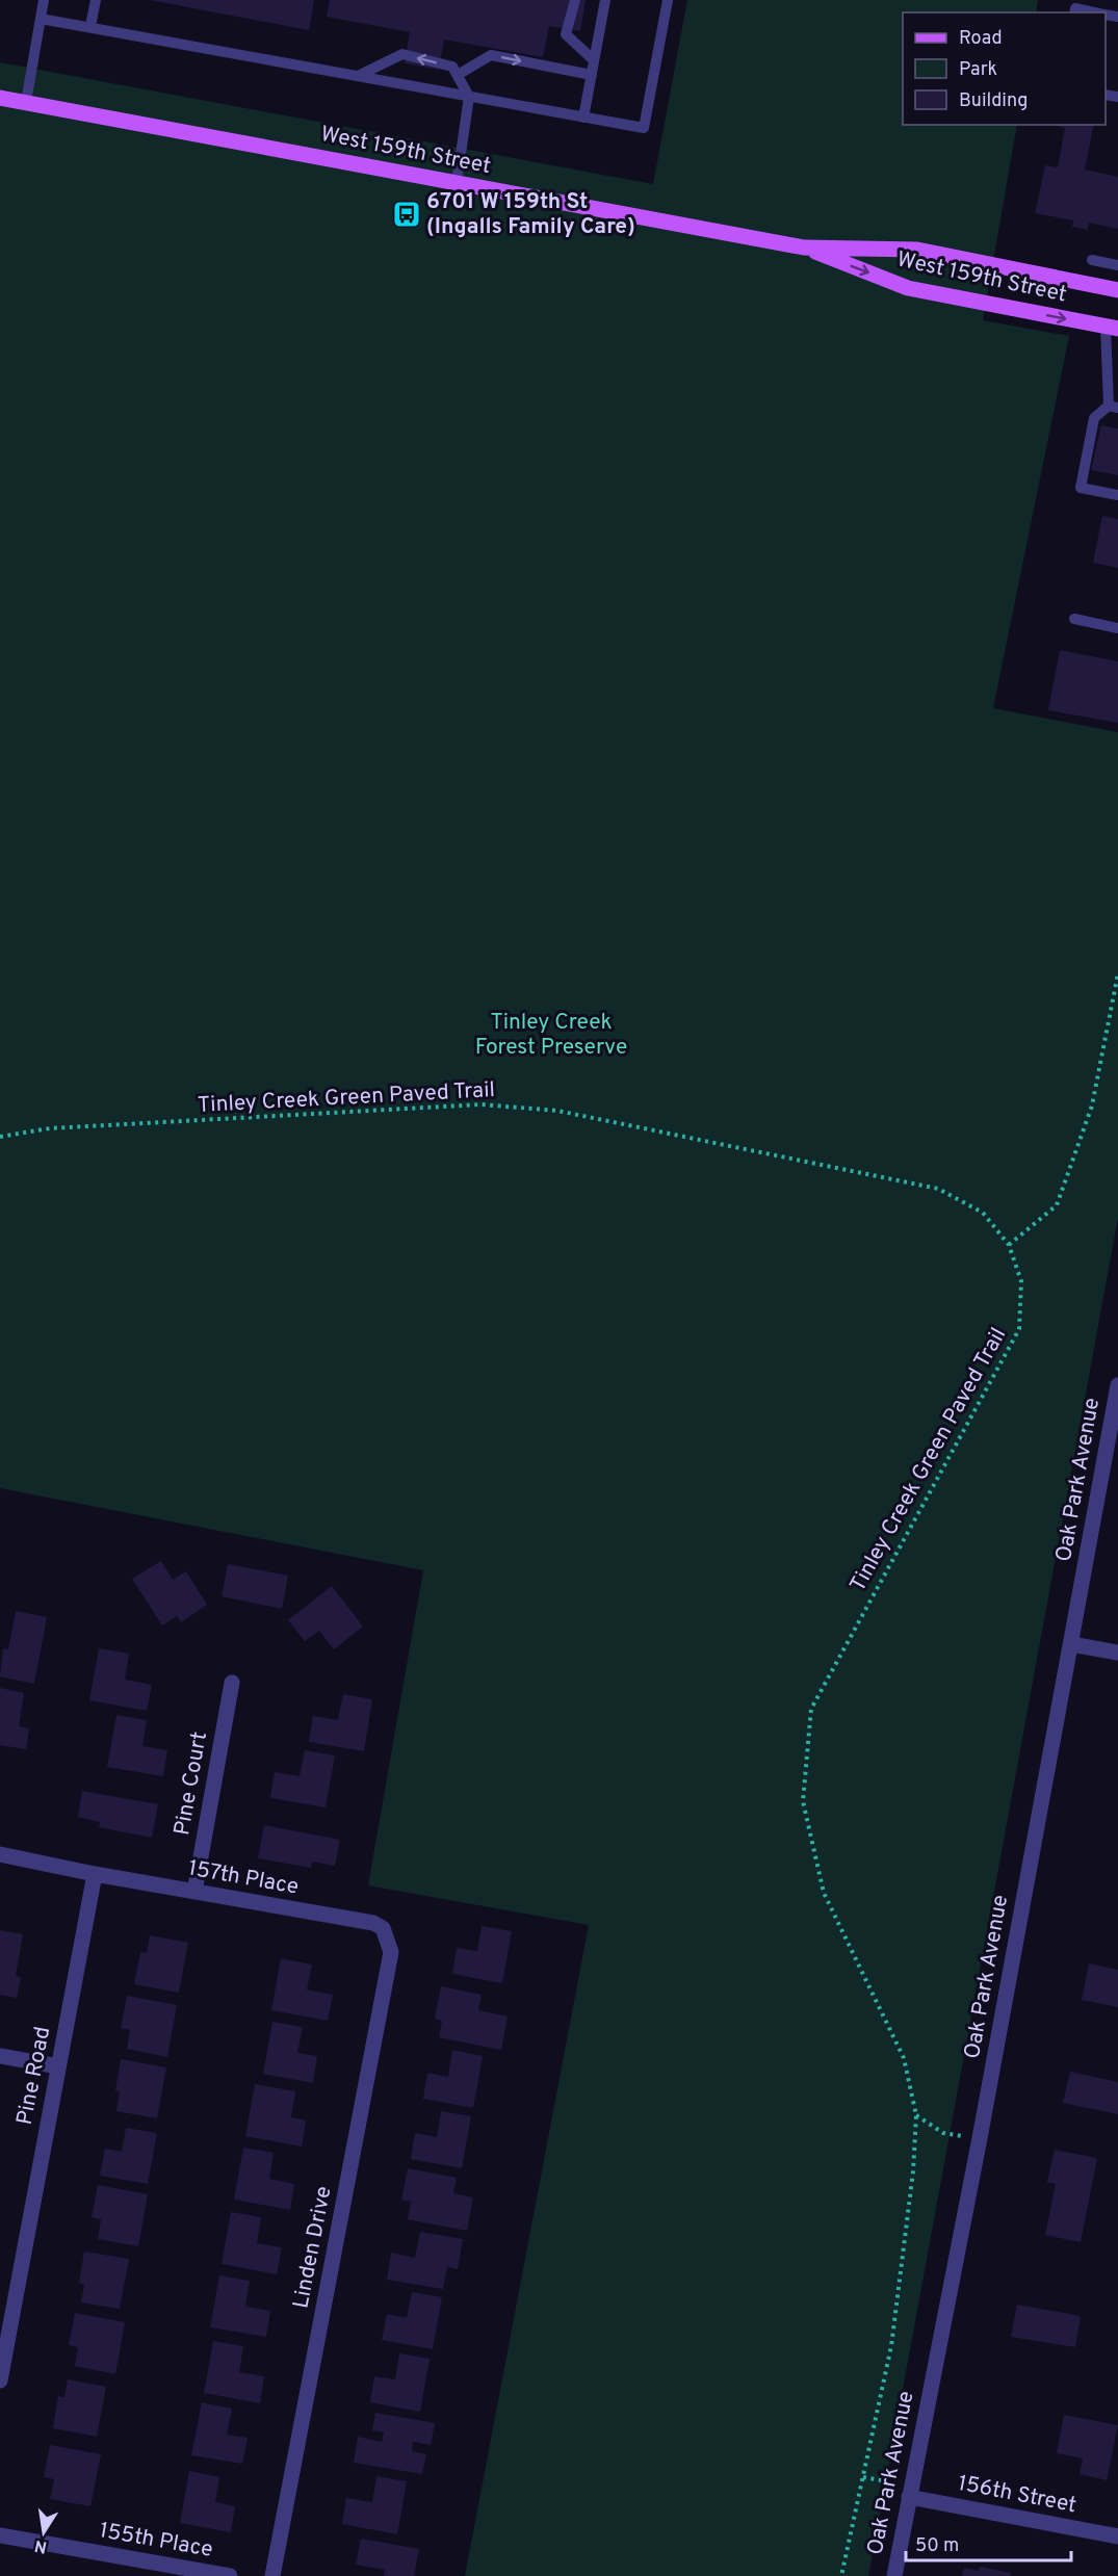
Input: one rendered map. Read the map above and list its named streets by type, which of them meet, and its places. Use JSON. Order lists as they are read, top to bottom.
{
  "streets": {
    "main road": ["West 159th Street"],
    "street": [
      "Oak Park Avenue",
      "Pine Court",
      "157th Place",
      "Pine Road",
      "Linden Drive",
      "156th Street",
      "155th Place"
    ],
    "path": ["Tinley Creek Green Paved Trail"]
  },
  "crossings": [
    ["Oak Park Avenue", "156th Street"],
    ["Pine Court", "157th Place"],
    ["157th Place", "Pine Road"],
    ["157th Place", "Linden Drive"]
  ],
  "parks": ["Tinley Creek Forest Preserve"],
  "places": {
    "bus stop": ["6701 W 159th St (Ingalls Family Care)"]
  },
  "legend": ["Road", "Park", "Building"],
  "scale_bar": "50 m",
  "north": "bottom"
}
